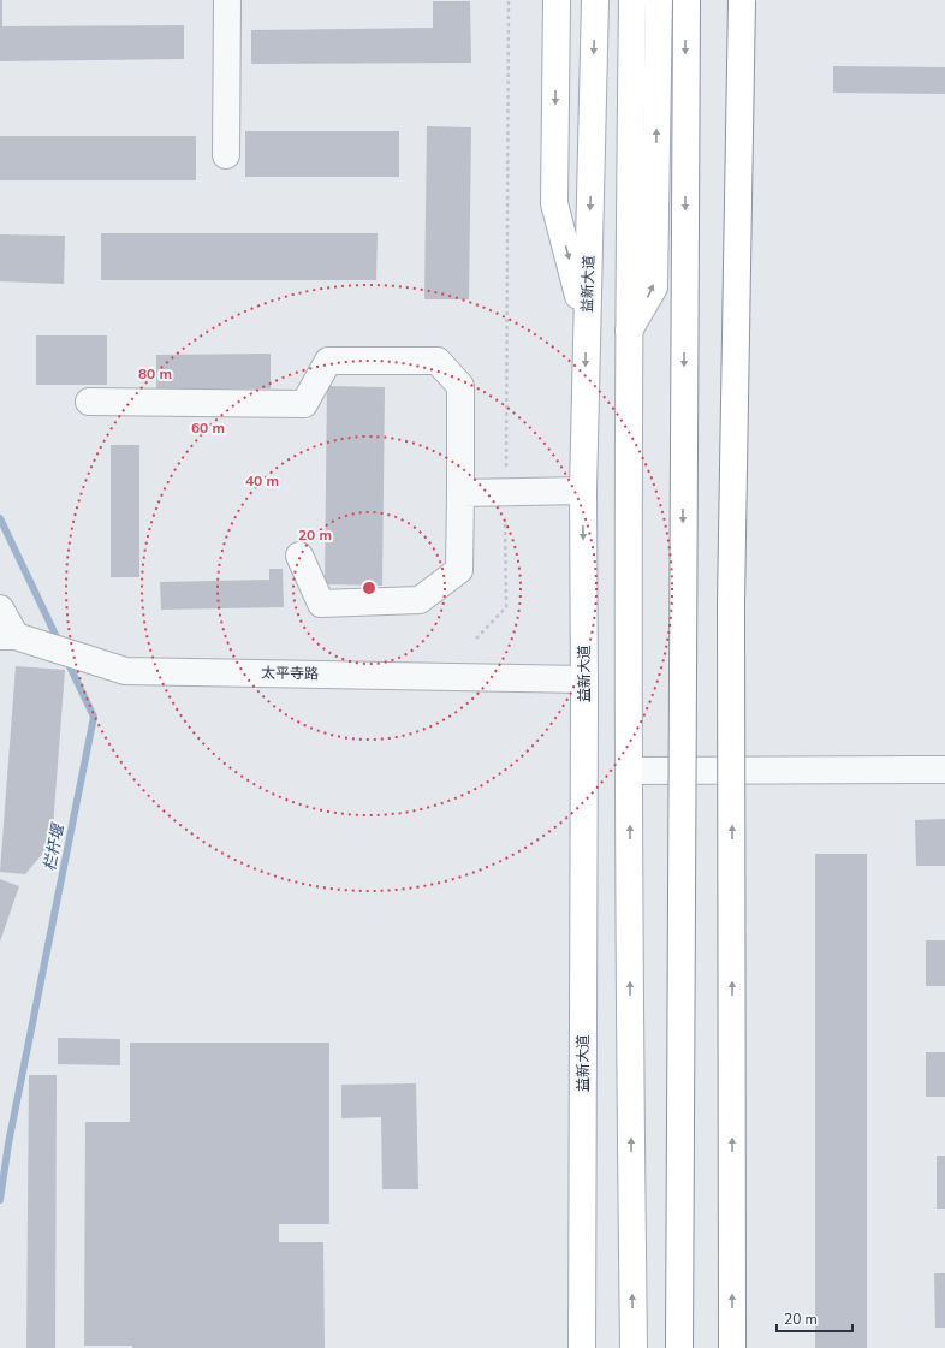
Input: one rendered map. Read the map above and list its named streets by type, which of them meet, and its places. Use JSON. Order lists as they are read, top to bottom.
{
  "streets": {
    "main road": ["益新大道"],
    "street": ["太平寺路"]
  },
  "crossings": [
    ["益新大道", "太平寺路"]
  ],
  "water": ["栏杆堰"],
  "scale_bar": "20 m",
  "rings": [
    "80 m",
    "60 m",
    "40 m",
    "20 m"
  ]
}
